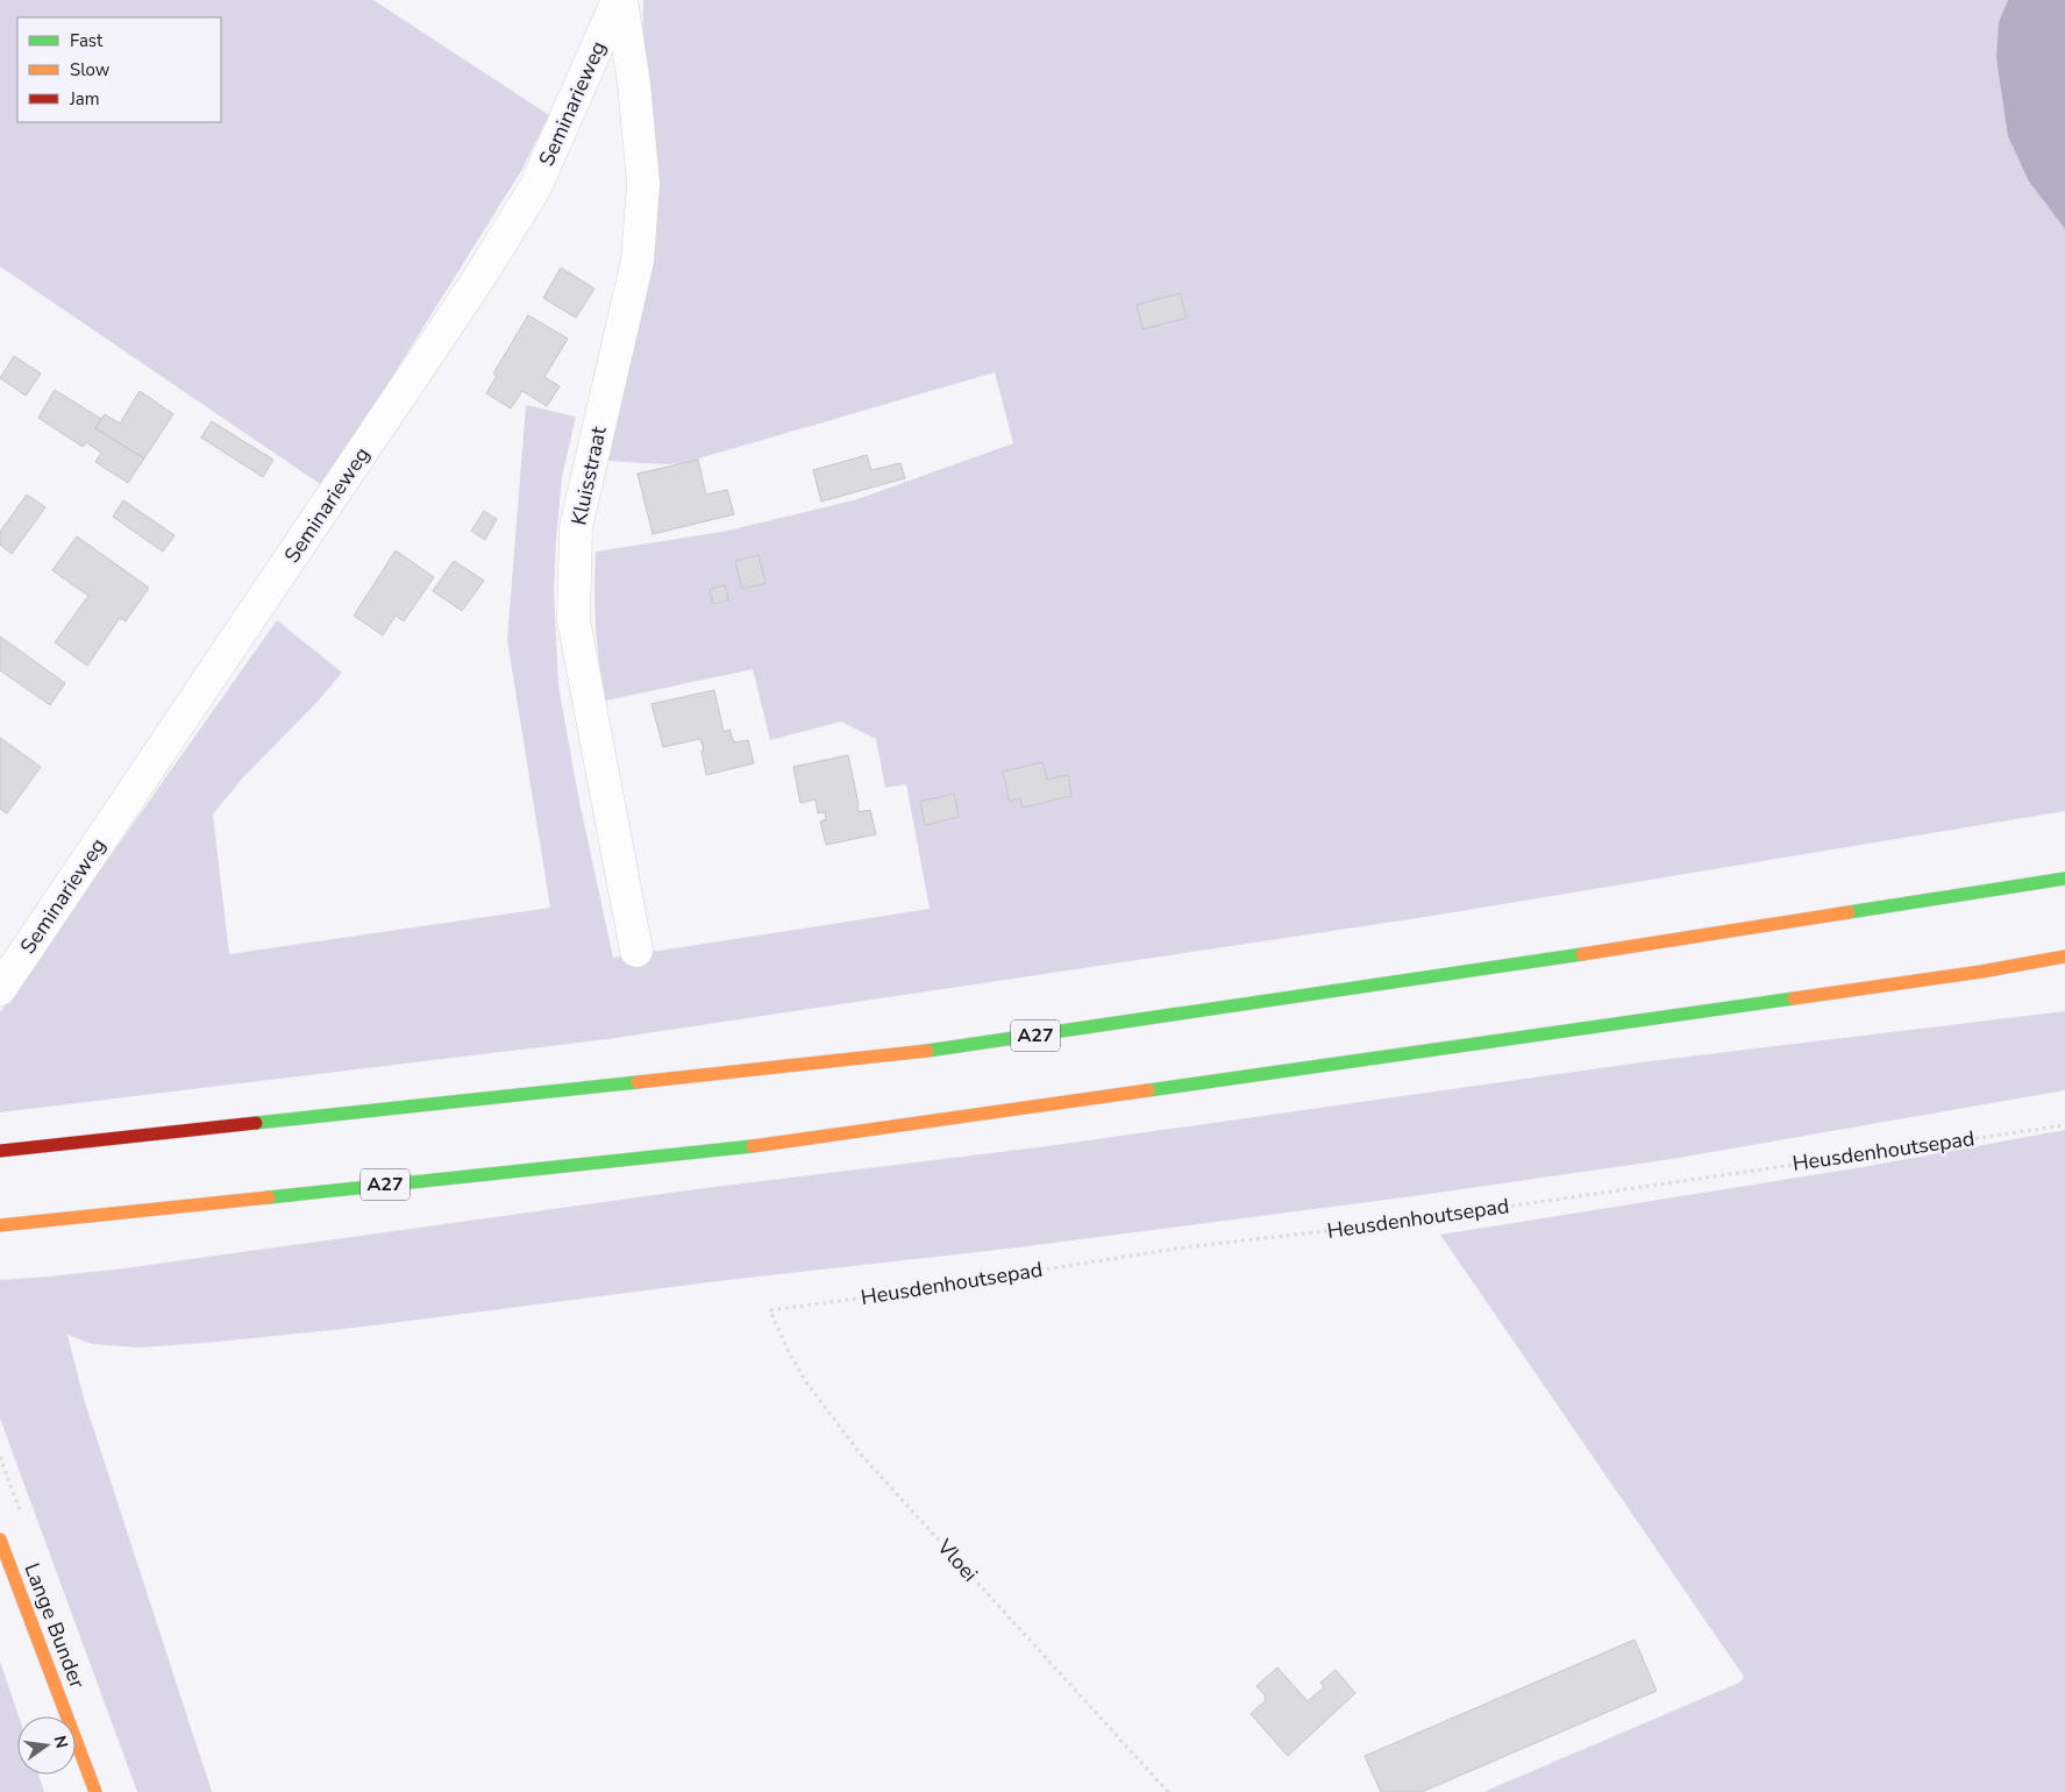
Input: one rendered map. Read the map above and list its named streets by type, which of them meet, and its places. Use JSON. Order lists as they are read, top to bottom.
{
  "streets": {
    "main road": ["A27", "Lange Bunder"],
    "street": ["Seminarieweg", "Kluisstraat"],
    "path": ["Heusdenhoutsepad", "Vloei"]
  },
  "crossings": [
    ["Seminarieweg", "Kluisstraat"],
    ["Heusdenhoutsepad", "Vloei"]
  ],
  "legend": ["Fast", "Slow", "Jam"],
  "north": "right"
}
